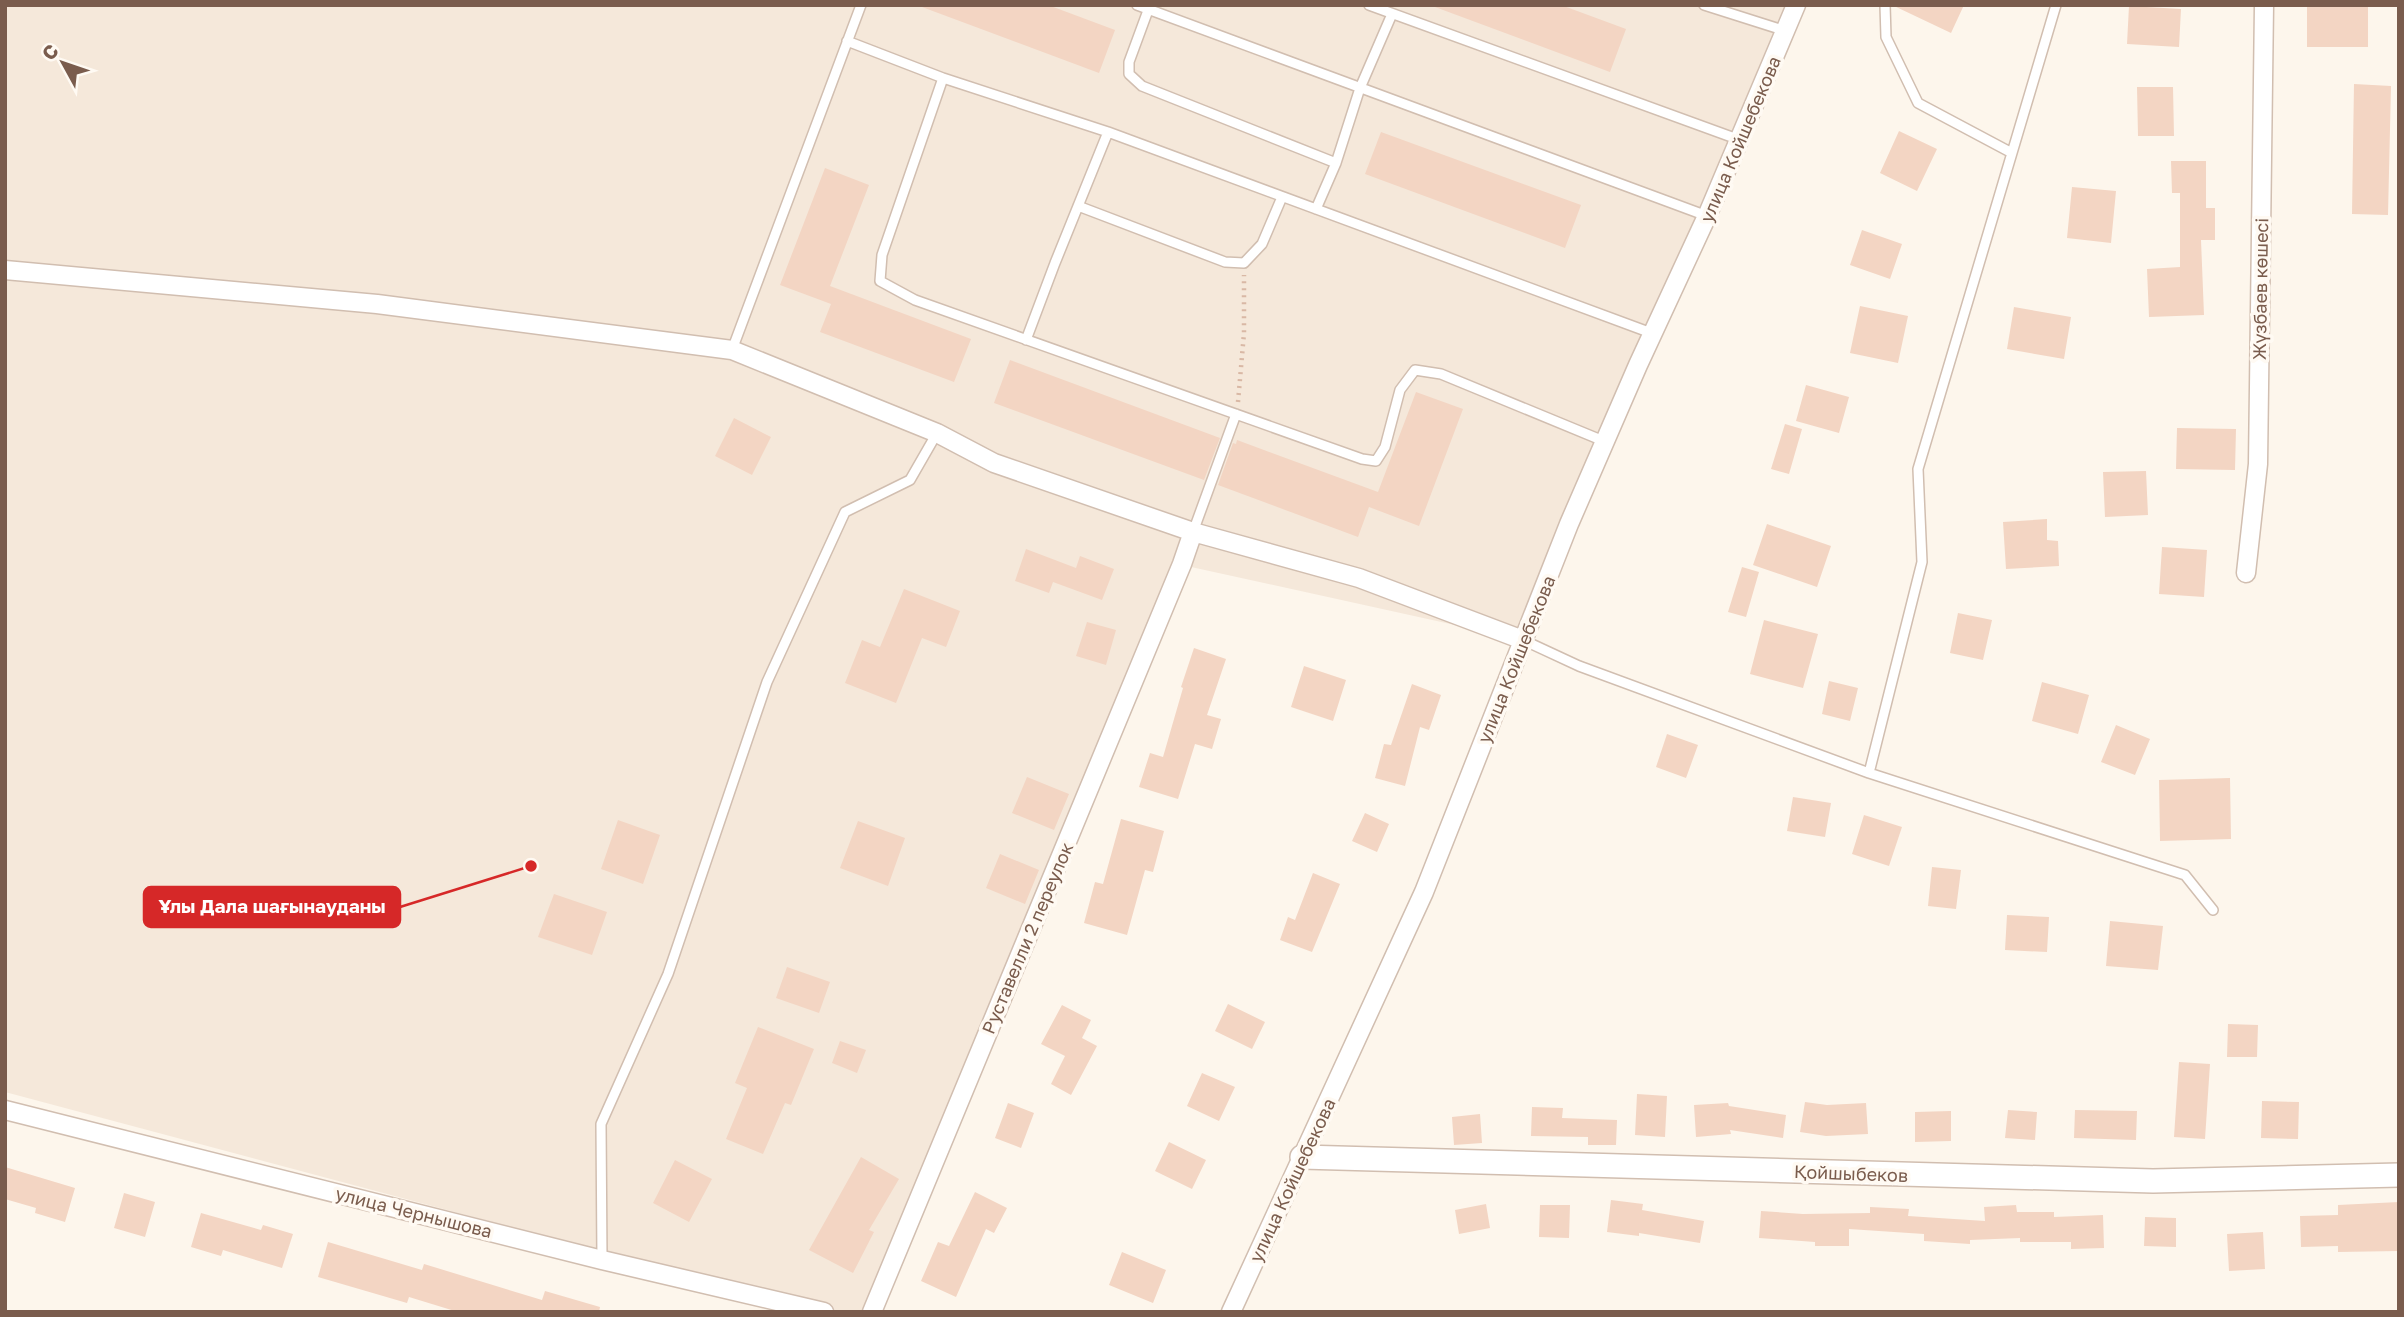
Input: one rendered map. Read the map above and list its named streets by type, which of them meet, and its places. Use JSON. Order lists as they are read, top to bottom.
{
  "streets": {
    "street": [
      "улица Койшебекова",
      "Жүзбаев көшесі",
      "Руставелли 2 переулок",
      "Қойшыбеков",
      "улица Чернышова"
    ]
  },
  "crossings": [
    ["улица Койшебекова", "Қойшыбеков"]
  ],
  "places": ["Ұлы Дала шағынауданы"],
  "north": "top left"
}
